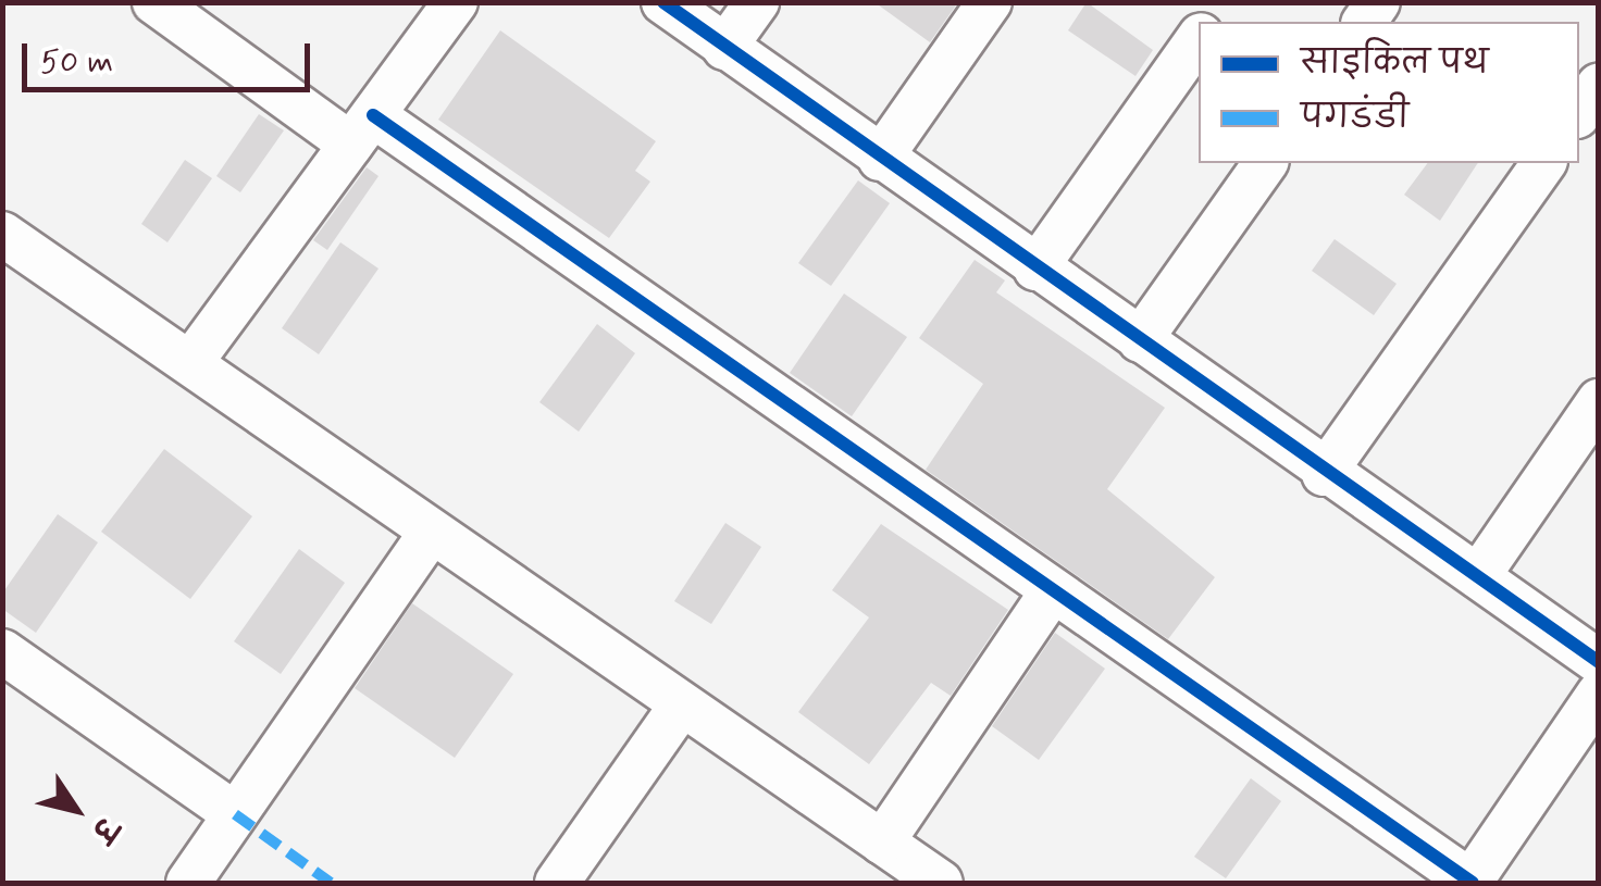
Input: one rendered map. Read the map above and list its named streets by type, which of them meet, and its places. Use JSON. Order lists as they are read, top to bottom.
{
  "legend": ["साइकिल पथ", "पगडंडी"],
  "scale_bar": "50 m",
  "north": "bottom right"
}
